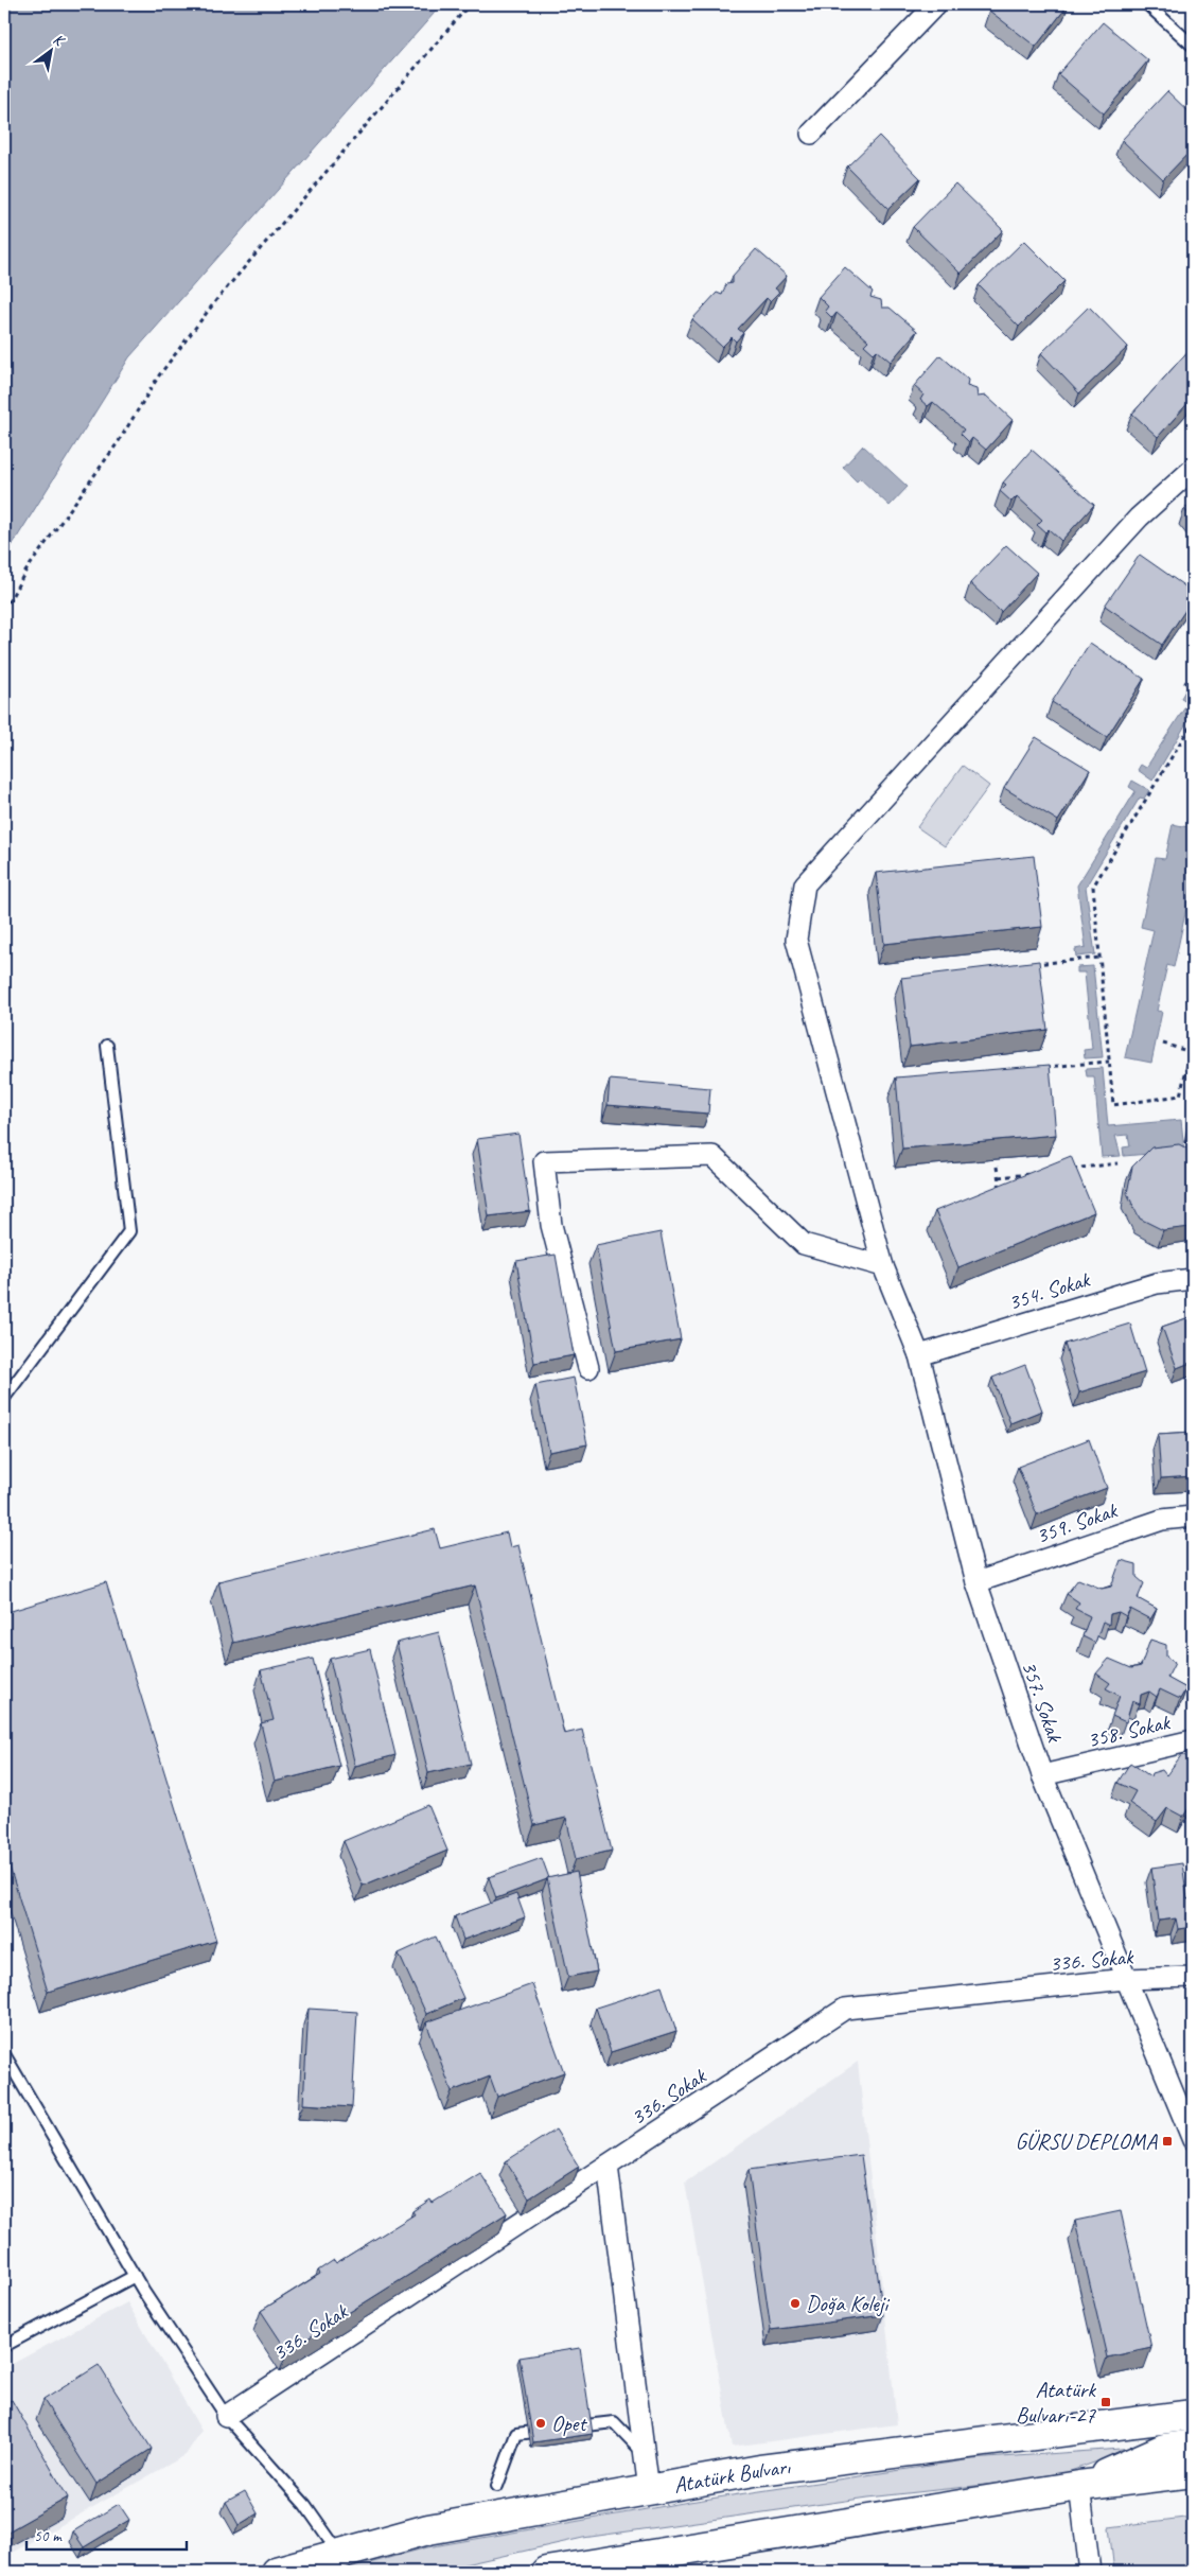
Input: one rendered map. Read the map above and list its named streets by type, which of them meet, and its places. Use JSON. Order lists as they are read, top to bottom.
{
  "streets": {
    "main road": ["Atatürk Bulvarı"],
    "street": [
      "354. Sokak",
      "359. Sokak",
      "357. Sokak",
      "358. Sokak",
      "336. Sokak"
    ]
  },
  "crossings": [
    ["354. Sokak", "357. Sokak"],
    ["359. Sokak", "357. Sokak"],
    ["357. Sokak", "358. Sokak"],
    ["357. Sokak", "336. Sokak"]
  ],
  "places": {
    "transit": ["GÜRSU DEPLOMA", "Atatürk Bulvarı-27"],
    "other": ["Doğa Koleji", "Opet"]
  },
  "scale_bar": "50 m",
  "north": "top right"
}
